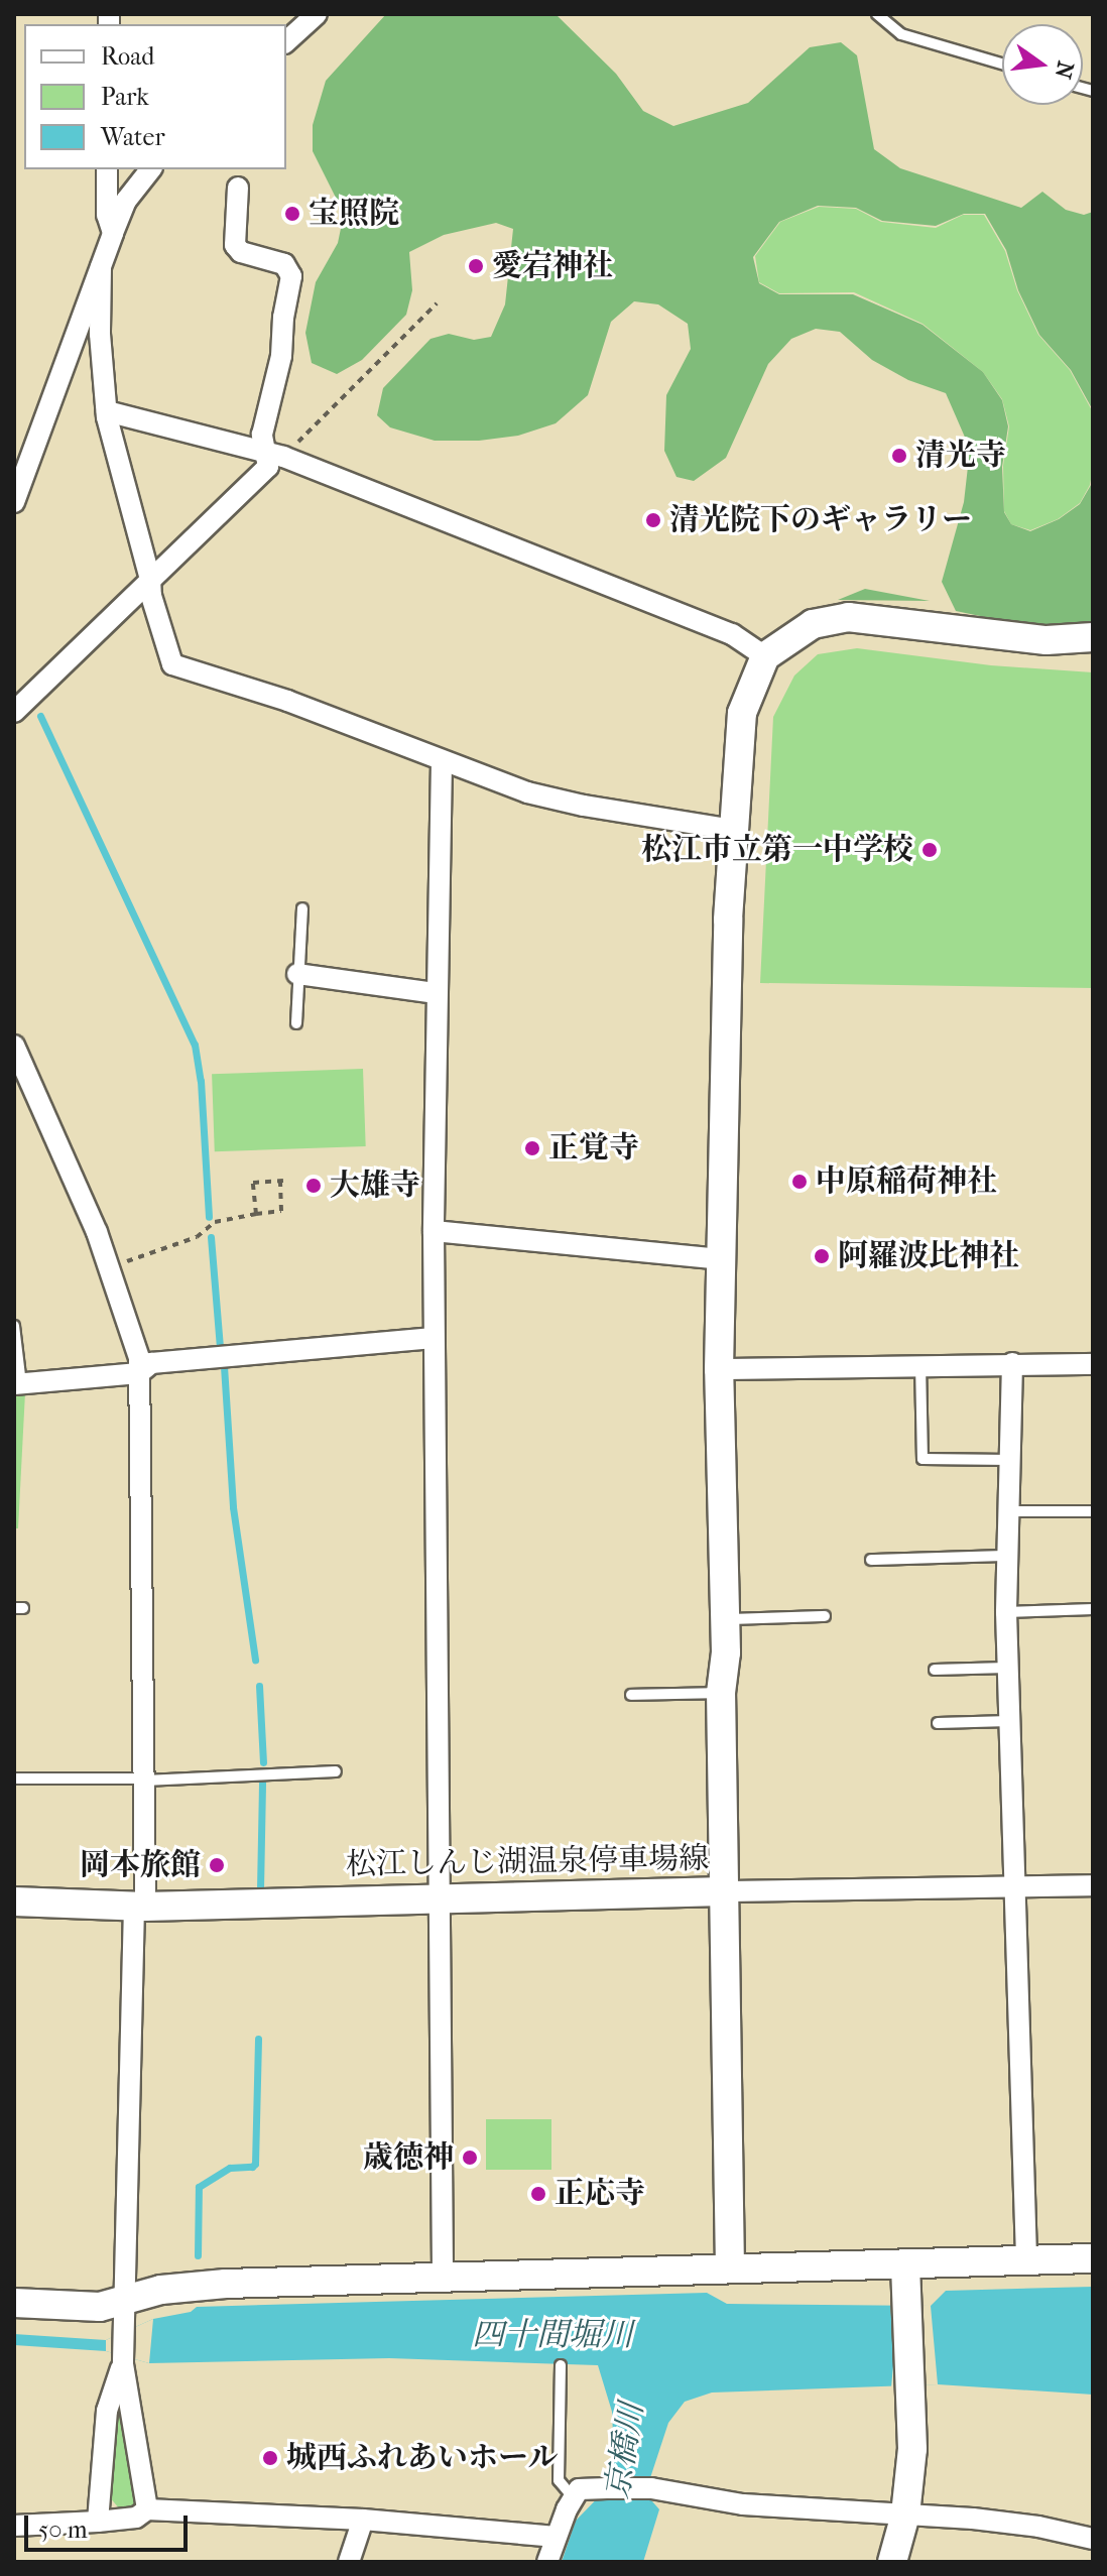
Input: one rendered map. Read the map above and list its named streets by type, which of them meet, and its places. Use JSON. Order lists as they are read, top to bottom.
{
  "streets": {
    "street": ["松江しんじ湖温泉停車場線"]
  },
  "water": ["四十間堀川", "京橋川"],
  "places": [
    "宝照院",
    "愛宕神社",
    "清光寺",
    "清光院下のギャラリー",
    "松江市立第一中学校",
    "正覚寺",
    "中原稲荷神社",
    "大雄寺",
    "阿羅波比神社",
    "岡本旅館",
    "歳徳神",
    "正応寺",
    "城西ふれあいホール"
  ],
  "legend": ["Road", "Park", "Water"],
  "scale_bar": "50 m",
  "north": "right"
}
